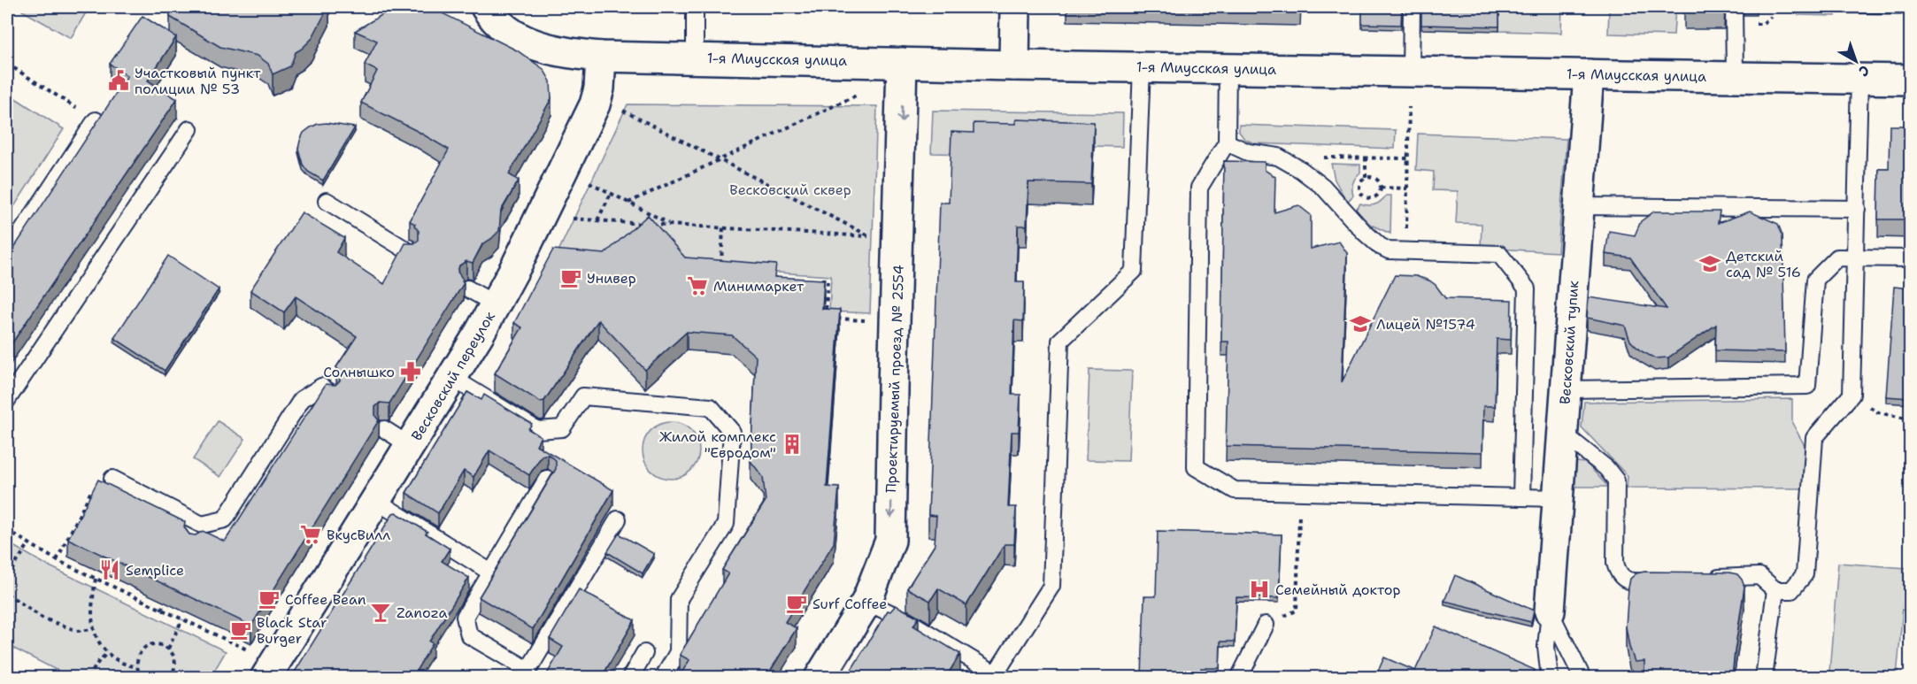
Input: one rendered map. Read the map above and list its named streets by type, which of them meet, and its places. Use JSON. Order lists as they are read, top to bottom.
{
  "streets": {
    "street": [
      "1-я Миусская улица",
      "Весковский тупик",
      "Весковский переулок",
      "Проектируемый проезд № 2554"
    ]
  },
  "crossings": [
    ["1-я Миусская улица", "Весковский тупик"],
    ["1-я Миусская улица", "Весковский переулок"],
    ["1-я Миусская улица", "Проектируемый проезд № 2554"]
  ],
  "one_way": ["Проектируемый проезд № 2554"],
  "parks": ["Весковский сквер"],
  "places": {
    "public building": ["Участковый пункт полиции № 53"],
    "school or university": ["Детский сад № 516", "Лицей №1574"],
    "cafe": [
      "Универ",
      "Coffee Bean",
      "Surf Coffee",
      "Black Star Burger"
    ],
    "supermarket": ["Минимаркет", "ВкусВилл"],
    "pharmacy": ["Солнышко"],
    "building": ["Жилой комплекс \"Евродом\""],
    "restaurant": ["Semplice"],
    "hospital": ["Семейный доктор"],
    "bar": ["Zanoza"]
  },
  "north": "bottom right"
}
